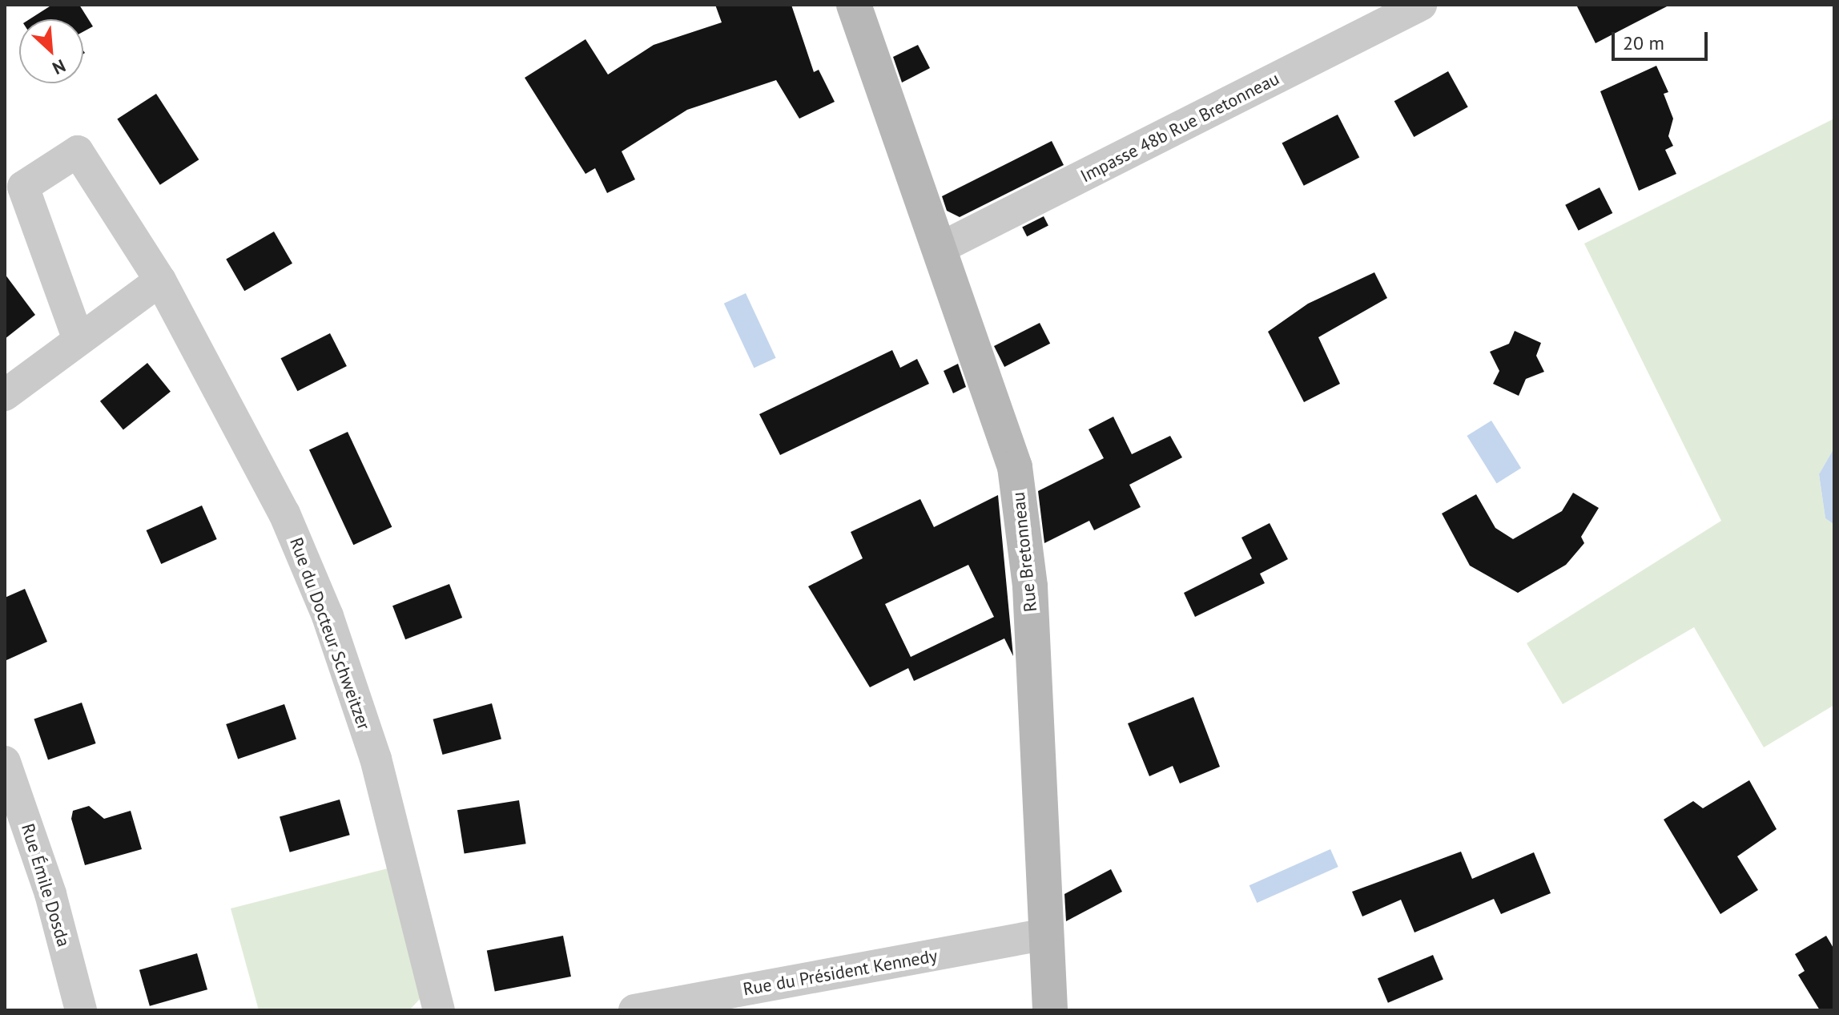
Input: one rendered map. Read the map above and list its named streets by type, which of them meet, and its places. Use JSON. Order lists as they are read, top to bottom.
{
  "streets": {
    "street": [
      "Impasse 48b Rue Bretonneau",
      "Rue Bretonneau",
      "Rue du Docteur Schweitzer",
      "Rue Émile Dosda",
      "Rue du Président Kennedy"
    ]
  },
  "crossings": [
    ["Impasse 48b Rue Bretonneau", "Rue Bretonneau"],
    ["Rue Bretonneau", "Rue du Président Kennedy"]
  ],
  "scale_bar": "20 m",
  "north": "bottom right"
}
